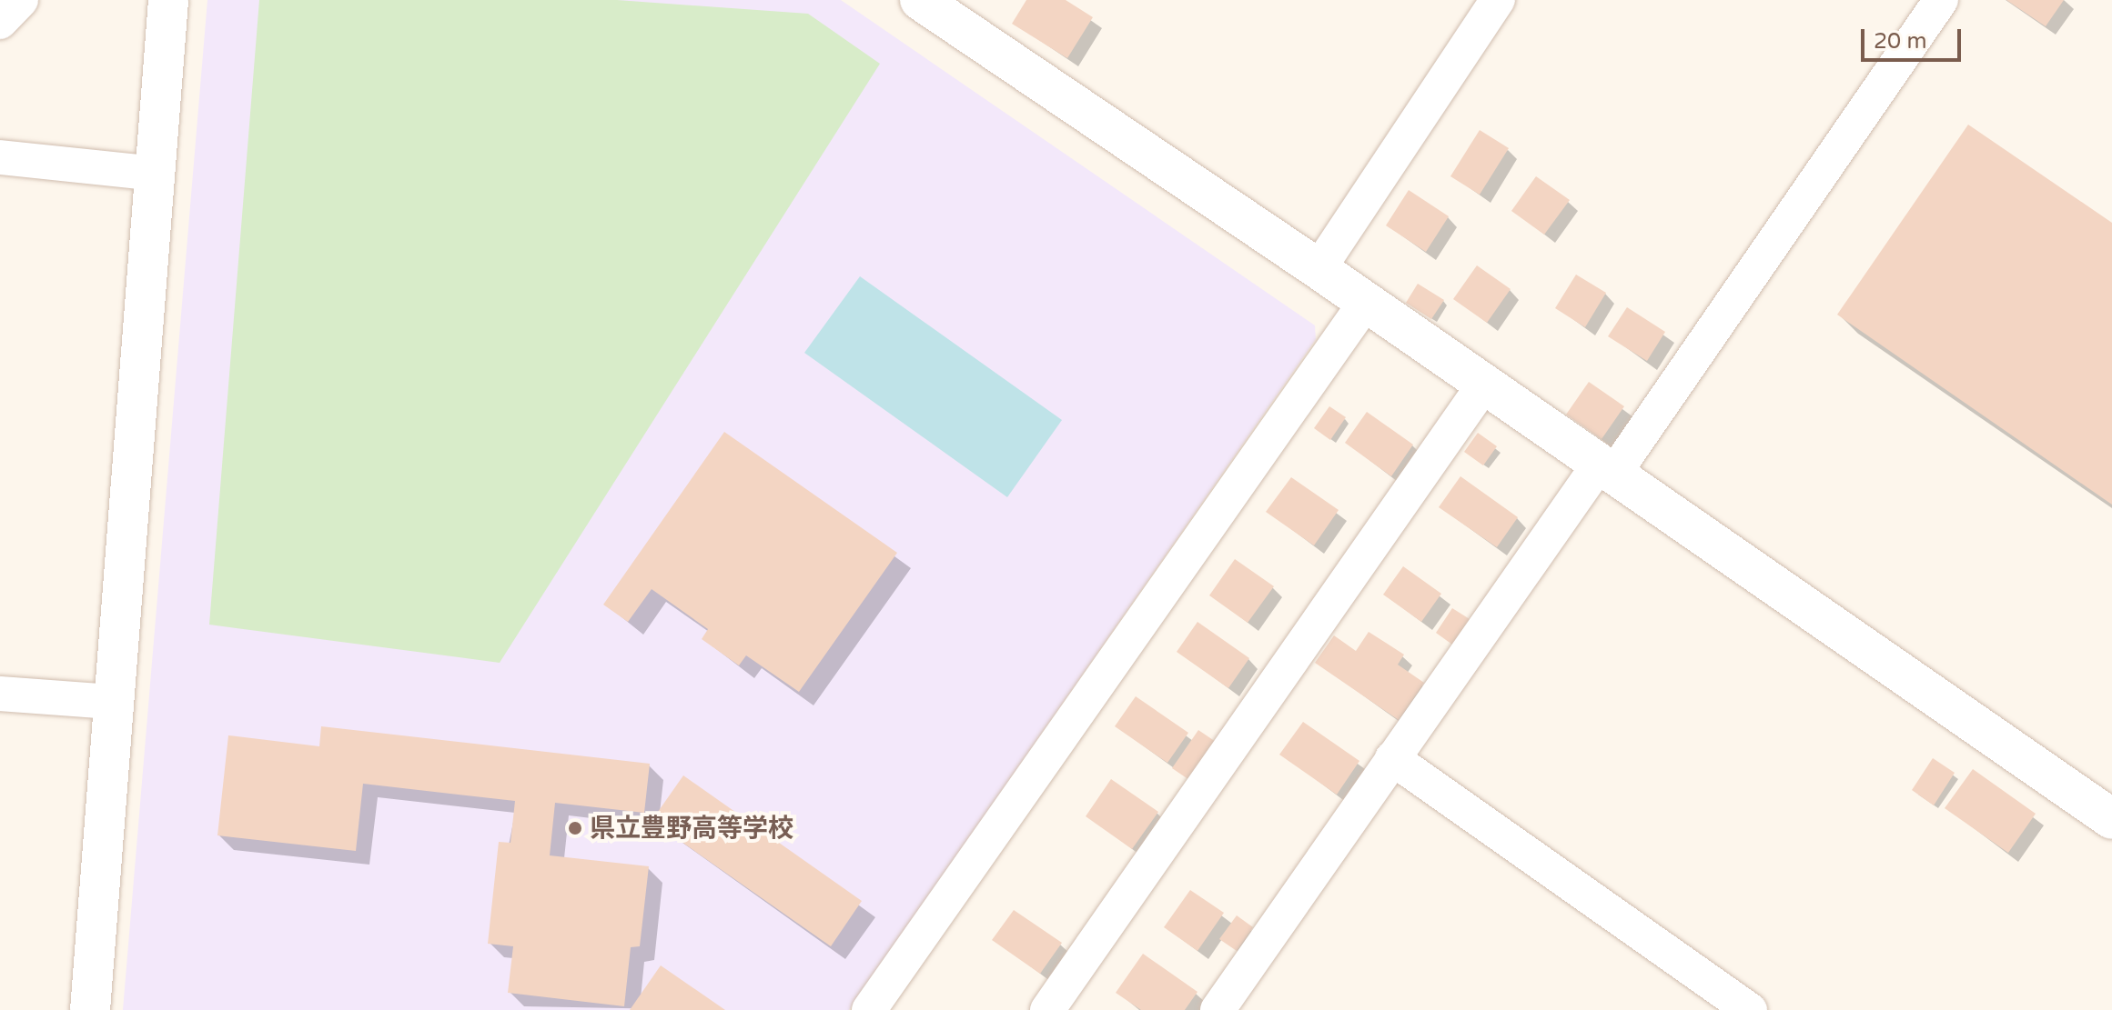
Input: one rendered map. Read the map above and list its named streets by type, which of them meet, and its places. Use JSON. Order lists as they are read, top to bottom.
{
  "places": ["県立豊野高等学校"],
  "scale_bar": "20 m"
}
